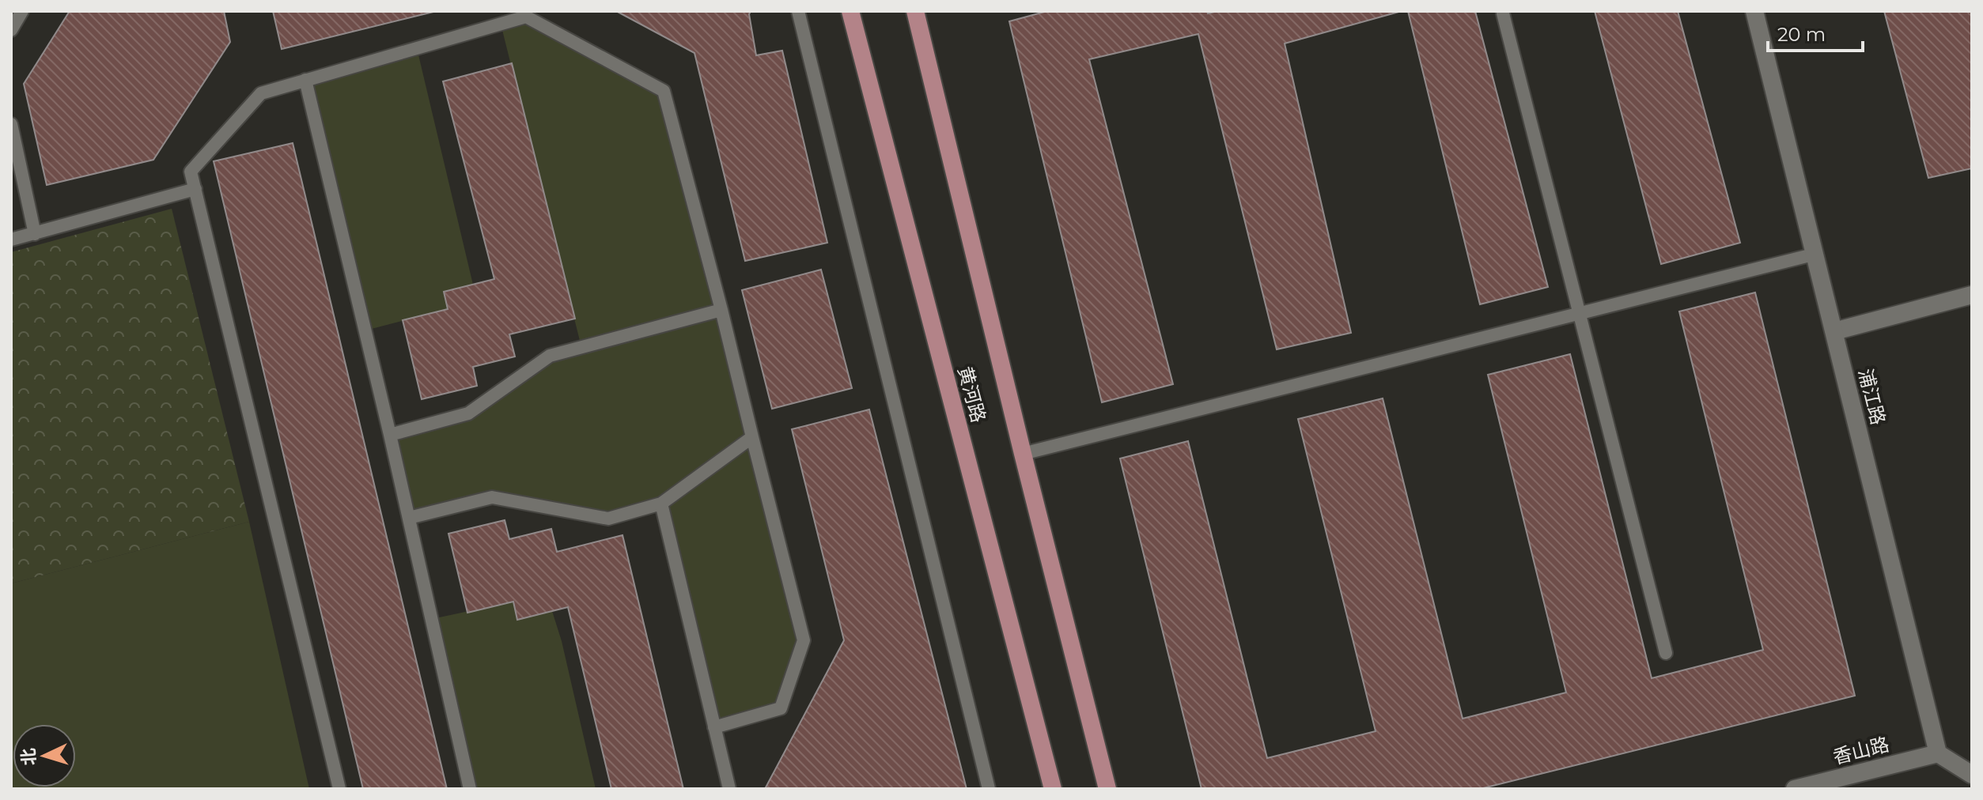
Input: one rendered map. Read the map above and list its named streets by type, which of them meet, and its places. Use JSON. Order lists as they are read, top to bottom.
{
  "streets": {
    "main road": ["黄河路"],
    "street": ["浦江路", "香山路"]
  },
  "crossings": [
    ["浦江路", "香山路"]
  ],
  "scale_bar": "20 m",
  "north": "left"
}
